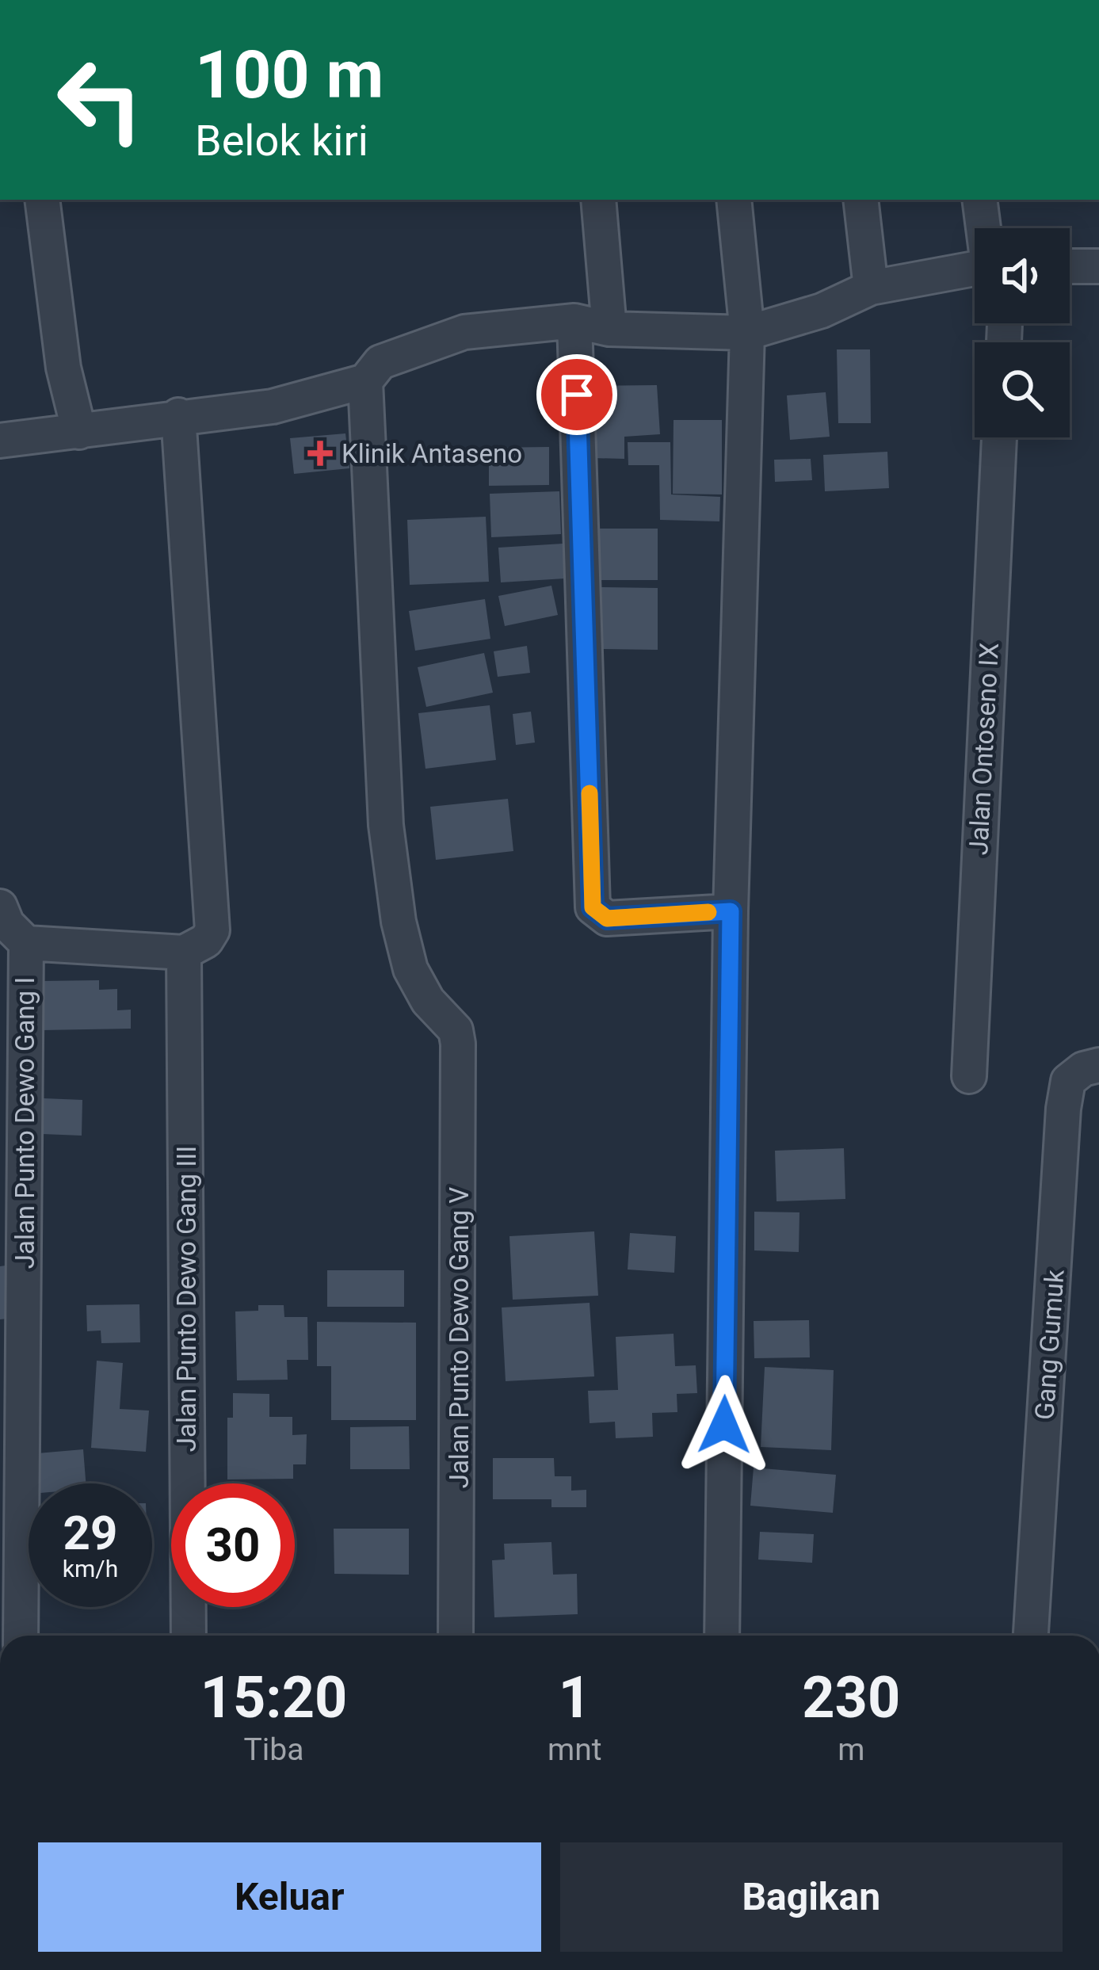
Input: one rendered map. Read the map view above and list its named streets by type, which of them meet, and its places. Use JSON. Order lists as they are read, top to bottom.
{
  "streets": {
    "street": [
      "Jalan Ontoseno IX",
      "Jalan Punto Dewo Gang I",
      "Jalan Punto Dewo Gang III",
      "Jalan Punto Dewo Gang V",
      "Gang Gumuk"
    ]
  },
  "places": {
    "health": ["Klinik Antaseno"]
  },
  "page": {
    "turn": ["100 m", "Belok kiri"],
    "speed": "29 km/h",
    "limit": "30",
    "eta": [
      "15:20",
      "Tiba",
      "1",
      "mnt",
      "230",
      "m"
    ],
    "buttons": ["Keluar", "Bagikan"]
  }
}
